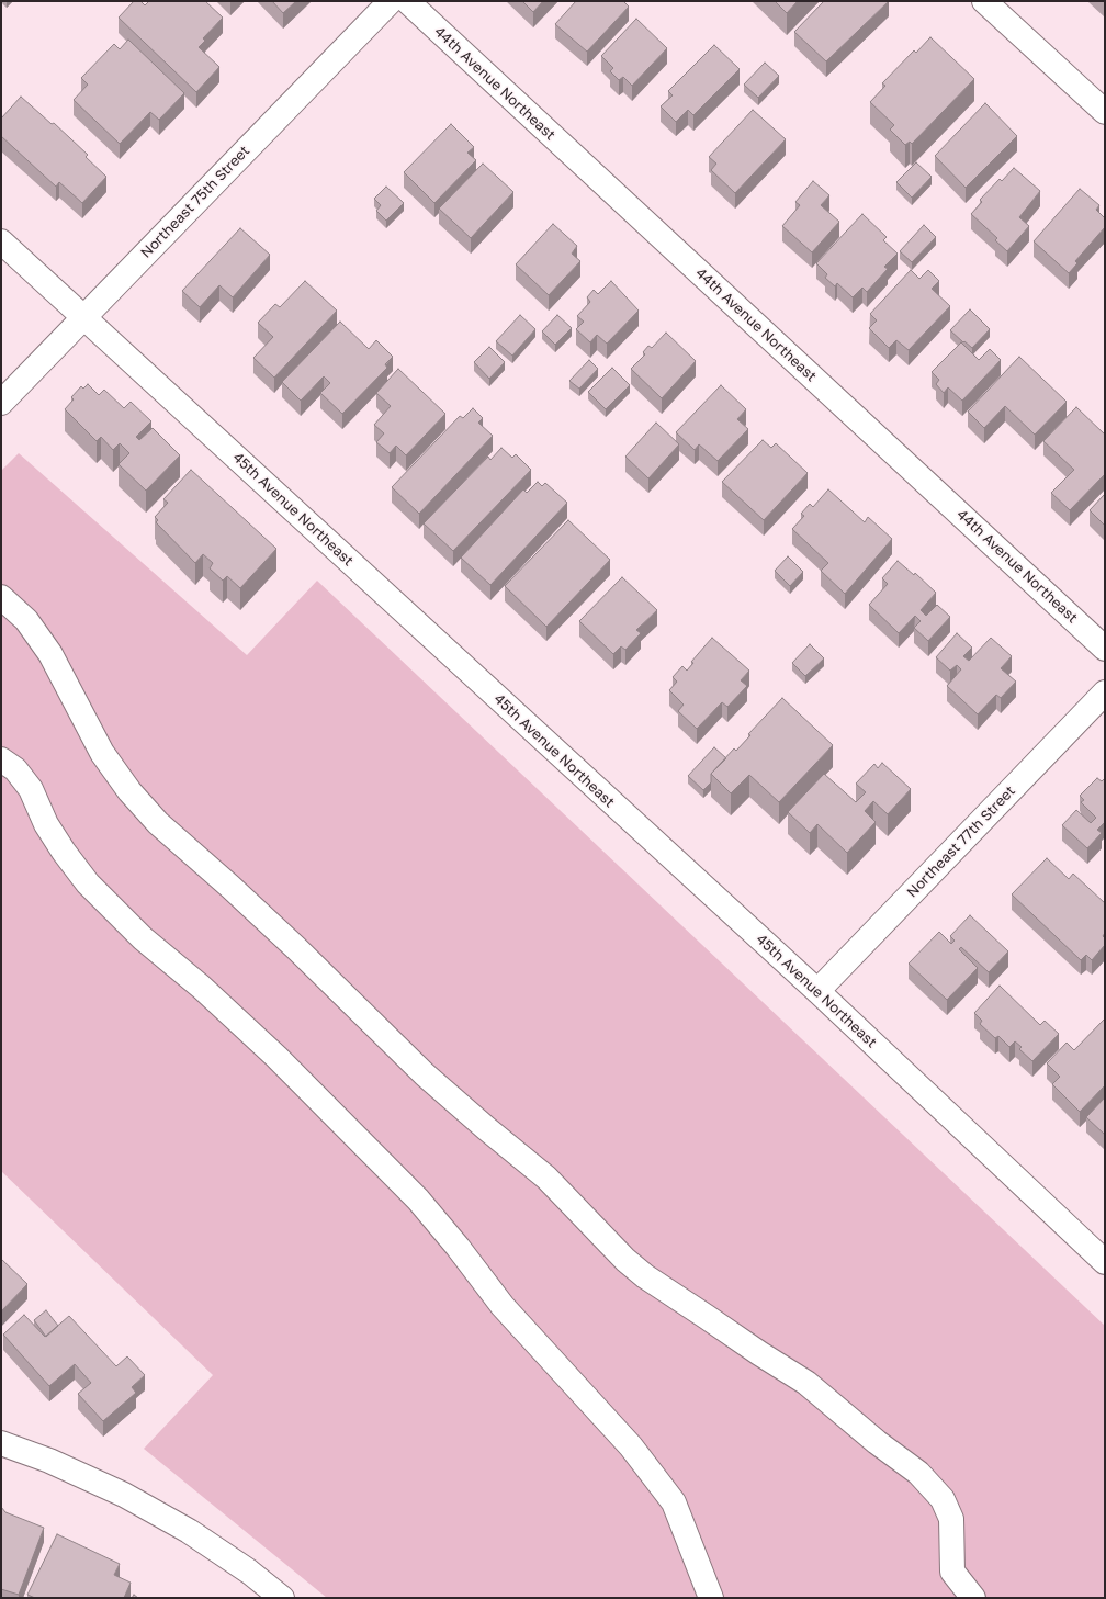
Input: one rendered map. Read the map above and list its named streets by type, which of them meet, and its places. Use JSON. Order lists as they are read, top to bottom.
{
  "streets": {
    "street": [
      "44th Avenue Northeast",
      "Northeast 75th Street",
      "45th Avenue Northeast",
      "Northeast 77th Street"
    ]
  },
  "crossings": [
    ["Northeast 75th Street", "45th Avenue Northeast"],
    ["45th Avenue Northeast", "Northeast 77th Street"]
  ]
}
